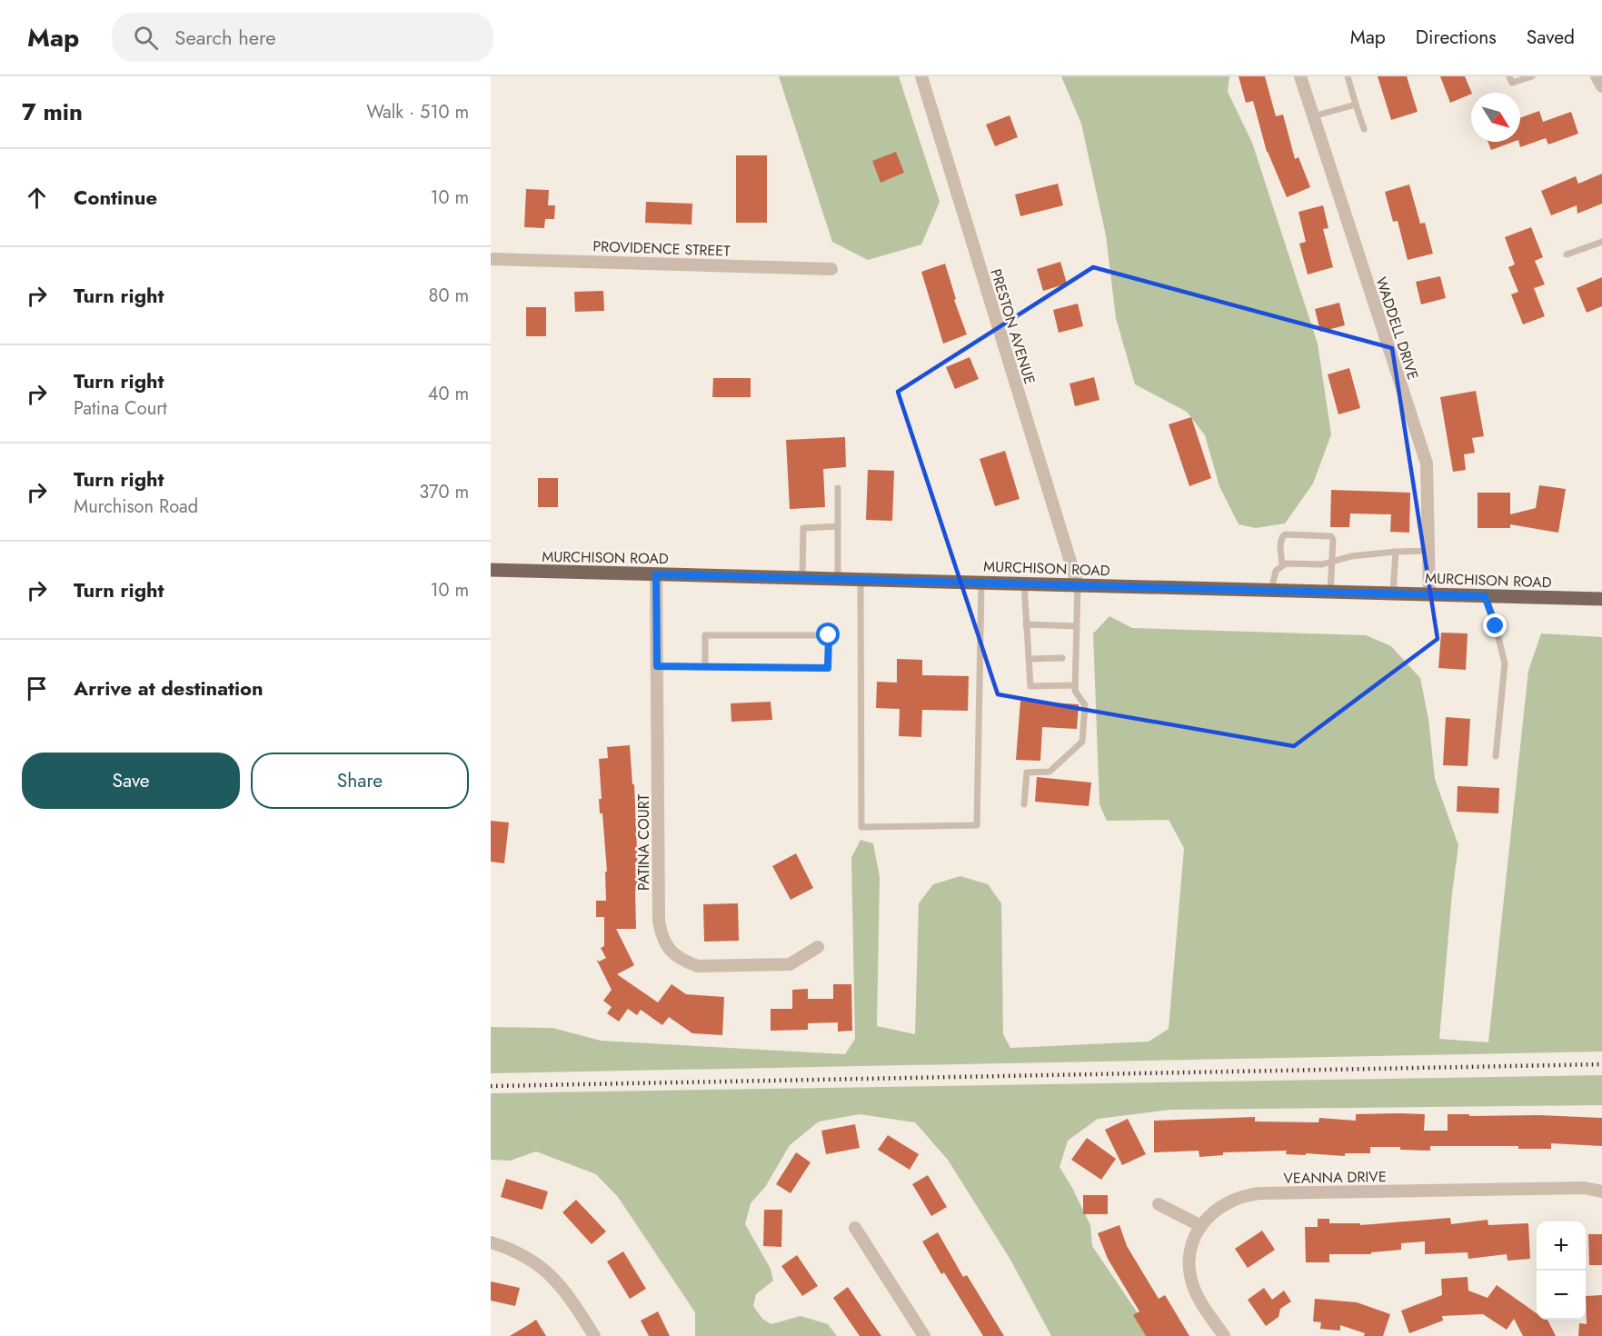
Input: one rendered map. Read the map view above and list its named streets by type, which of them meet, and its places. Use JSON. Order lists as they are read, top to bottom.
{
  "streets": {
    "main road": ["MURCHISON ROAD"],
    "street": [
      "PROVIDENCE STREET",
      "PRESTON AVENUE",
      "WADDELL DRIVE",
      "PATINA COURT",
      "VEANNA DRIVE"
    ]
  },
  "crossings": [
    ["PRESTON AVENUE", "MURCHISON ROAD"],
    ["WADDELL DRIVE", "MURCHISON ROAD"],
    ["MURCHISON ROAD", "PATINA COURT"]
  ],
  "north": "bottom right",
  "page": {
    "header": "Map",
    "search": "Search here",
    "nav": ["Map", "Directions", "Saved"],
    "heading": ["7 min", "Walk · 510 m"],
    "list": [
      ["Continue", "10 m"],
      ["Turn right", "80 m"],
      ["Turn right", "Patina Court", "40 m"],
      ["Turn right", "Murchison Road", "370 m"],
      ["Turn right", "10 m"],
      "Arrive at destination"
    ],
    "buttons": ["Save", "Share"],
    "map_buttons": ["+", "−"]
  }
}
